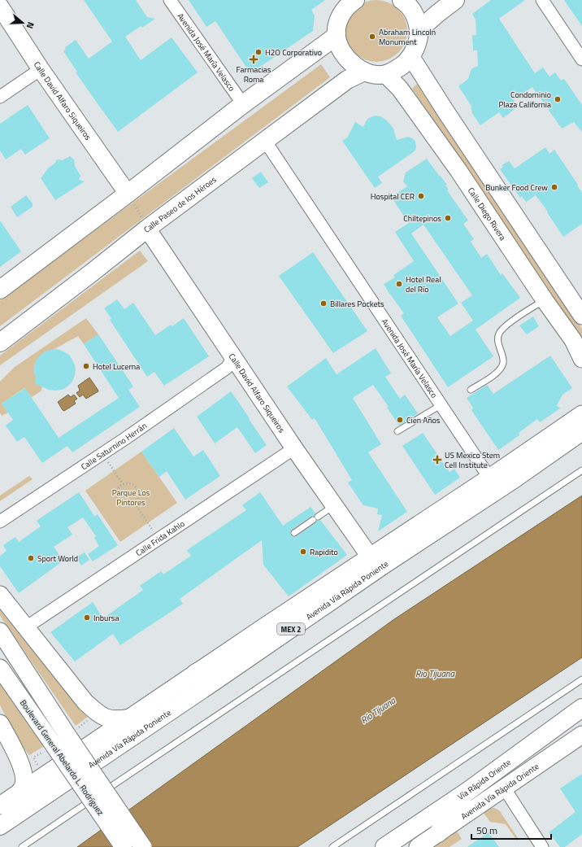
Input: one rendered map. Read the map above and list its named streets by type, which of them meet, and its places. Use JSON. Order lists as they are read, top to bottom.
{
  "streets": {
    "main road": [
      "Calle David Alfaro Siqueiros",
      "Calle Paseo de los Héroes",
      "Calle Diego Rivera",
      "Avenida Vía Rápida Poniente",
      "MEX 2",
      "Boulevard General Abelardo L. Rodríguez",
      "Vía Rápida Oriente",
      "Avenida Vía Rápida Oriente"
    ],
    "street": ["Avenida José María Velasco", "Calle Saturnino Herrán", "Calle Frida Kahlo"]
  },
  "crossings": [
    ["Avenida José María Velasco", "Calle Paseo de los Héroes"],
    ["Avenida José María Velasco", "Avenida Vía Rápida Poniente"],
    ["Calle David Alfaro Siqueiros", "Calle Paseo de los Héroes"],
    ["Calle David Alfaro Siqueiros", "Calle Saturnino Herrán"],
    ["Calle David Alfaro Siqueiros", "Calle Frida Kahlo"],
    ["Calle David Alfaro Siqueiros", "Avenida Vía Rápida Poniente"]
  ],
  "water": ["Rio Tijuana", "Río Tijuana"],
  "parks": ["Parque Los Pintores"],
  "places": {
    "other": [
      "Abraham Lincoln Monument",
      "H2O Corporativo",
      "Condominio Plaza California",
      "Bunker Food Crew",
      "Hospital CER",
      "Chiltepinos",
      "Hotel Real del Río",
      "Billares Pockets",
      "Hotel Lucerna",
      "Cien Años",
      "Rapidito",
      "Sport World",
      "Inbursa"
    ],
    "health": ["Farmacias Roma", "US Mexico Stem Cell Institute"]
  },
  "scale_bar": "50 m",
  "north": "right"
}
